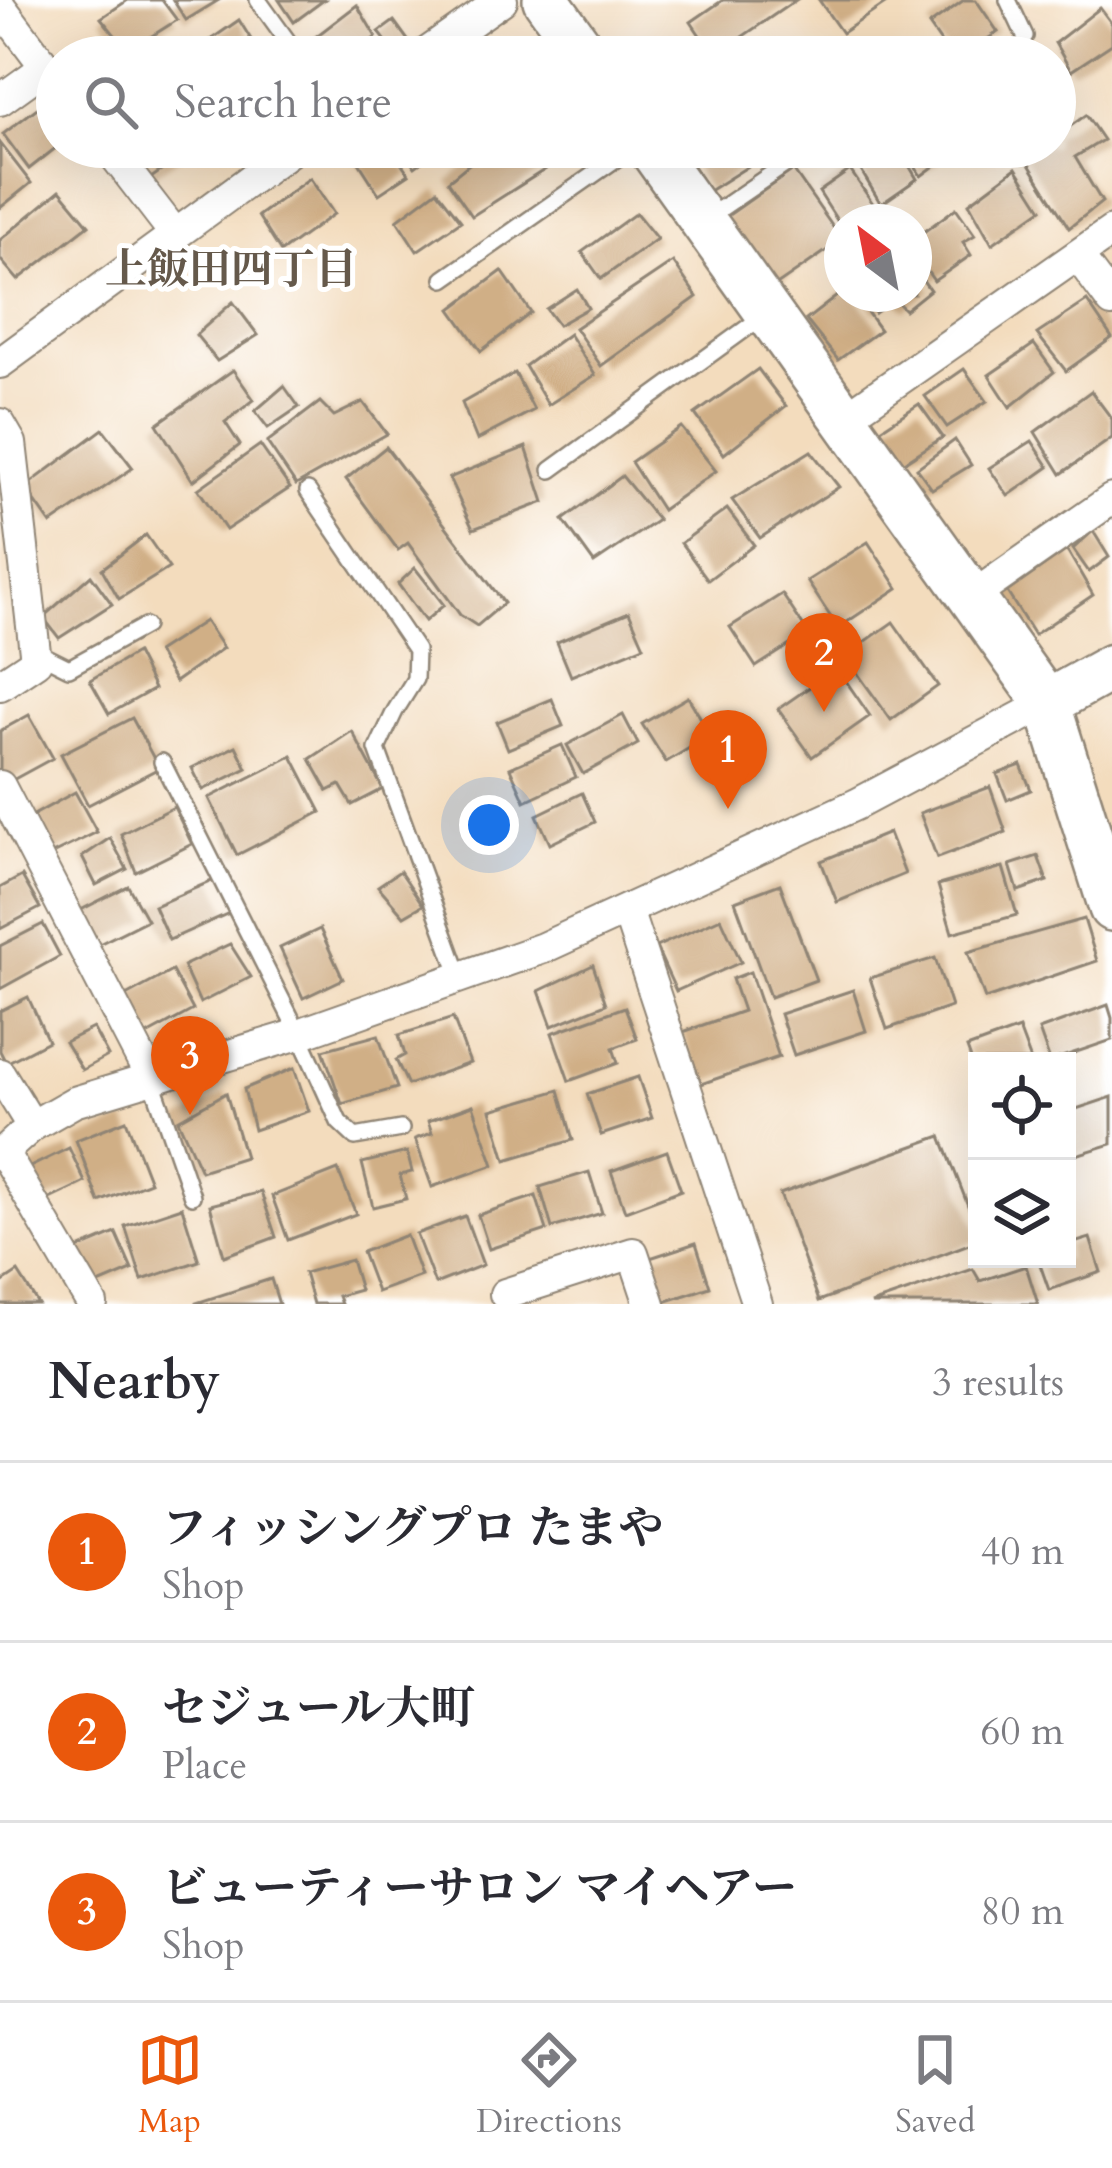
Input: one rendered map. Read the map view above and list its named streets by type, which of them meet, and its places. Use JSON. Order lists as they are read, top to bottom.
{
  "districts": ["上飯田四丁目"],
  "north": "top left",
  "page": {
    "search": "Search here",
    "pins": ["2", "1", "3"],
    "heading": ["Nearby", "3 results"],
    "list": [
      {
        "mark": "1",
        "name": "フィッシングプロ たまや",
        "note": "Shop",
        "value": "40 m"
      },
      {
        "mark": "2",
        "name": "セジュール大町",
        "note": "Place",
        "value": "60 m"
      },
      {
        "mark": "3",
        "name": "ビューティーサロン マイヘアー",
        "note": "Shop",
        "value": "80 m"
      }
    ],
    "nav": ["Map", "Directions", "Saved"]
  }
}
